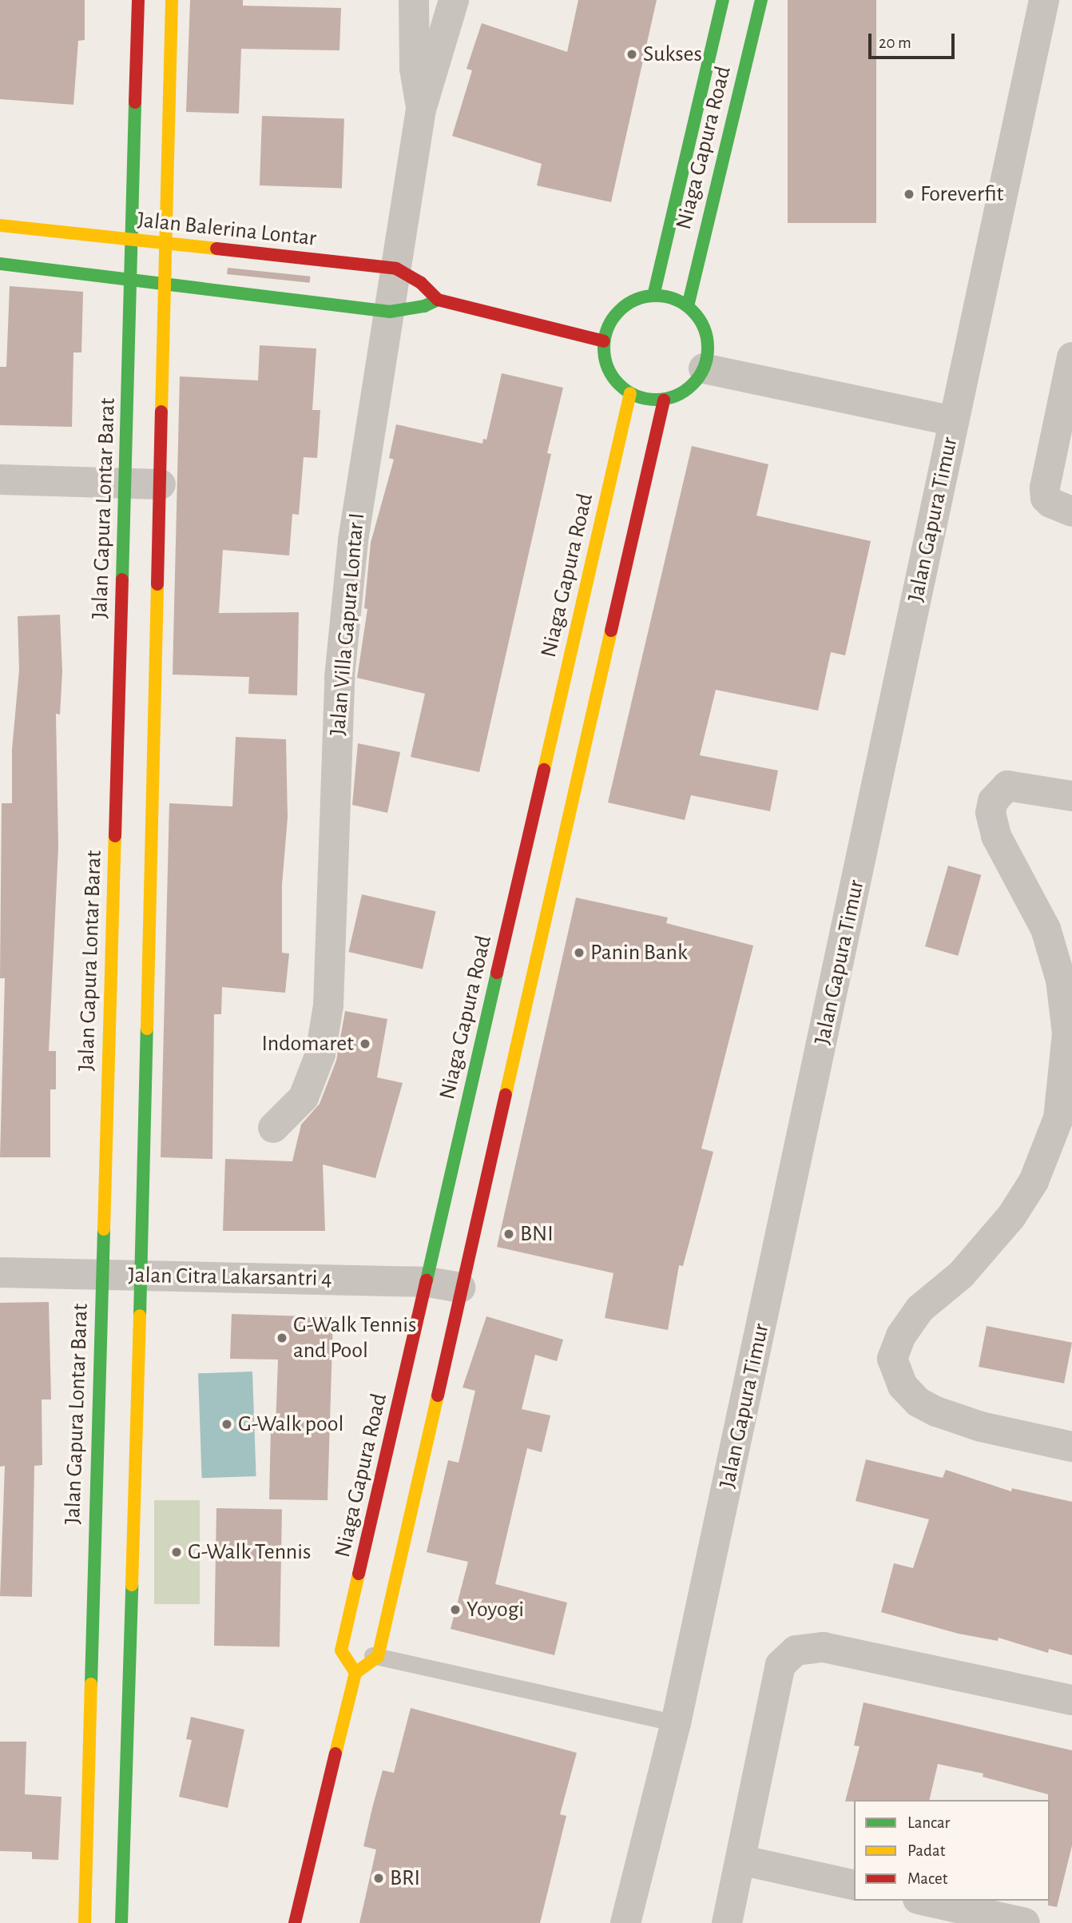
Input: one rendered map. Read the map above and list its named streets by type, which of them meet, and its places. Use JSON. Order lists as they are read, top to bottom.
{
  "streets": {
    "street": [
      "Niaga Gapura Road",
      "Jalan Balerina Lontar",
      "Jalan Gapura Lontar Barat",
      "Jalan Gapura Timur",
      "Jalan Villa Gapura Lontar I",
      "Jalan Citra Lakarsantri 4"
    ]
  },
  "crossings": [
    ["Niaga Gapura Road", "Jalan Citra Lakarsantri 4"],
    ["Jalan Balerina Lontar", "Jalan Gapura Lontar Barat"],
    ["Jalan Balerina Lontar", "Jalan Villa Gapura Lontar I"],
    ["Jalan Gapura Lontar Barat", "Jalan Citra Lakarsantri 4"]
  ],
  "places": [
    "Sukses",
    "Foreverfit",
    "Panin Bank",
    "Indomaret",
    "BNI",
    "G-Walk Tennis and Pool",
    "G-Walk pool",
    "G-Walk Tennis",
    "Yoyogi",
    "BRI"
  ],
  "legend": ["Lancar", "Padat", "Macet"],
  "scale_bar": "20 m"
}
